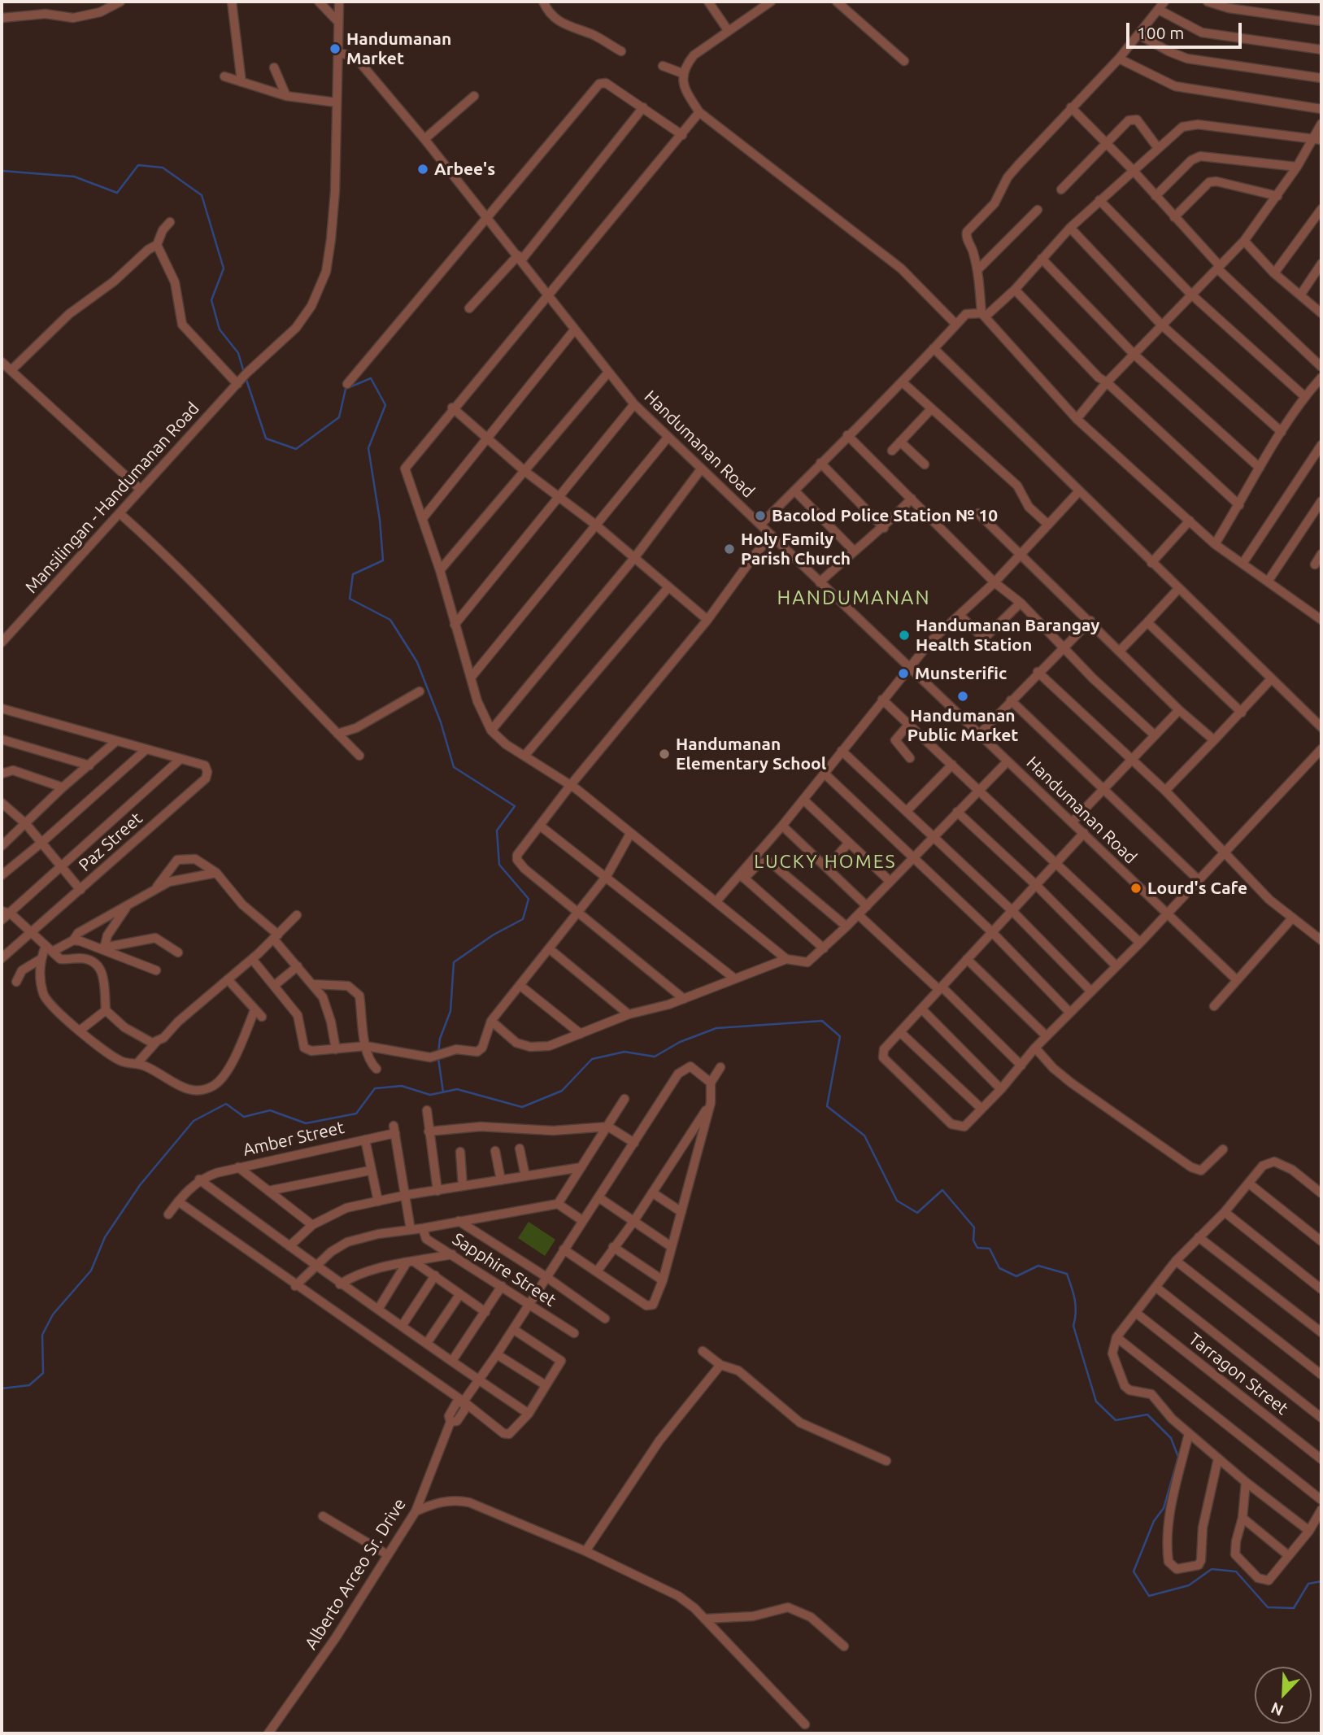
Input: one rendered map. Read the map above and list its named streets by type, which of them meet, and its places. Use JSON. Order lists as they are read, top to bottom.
{
  "streets": {
    "street": [
      "Handumanan Road",
      "Mansilingan - Handumanan Road",
      "Paz Street",
      "Amber Street",
      "Sapphire Street",
      "Tarragon Street",
      "Alberto Arceo Sr. Drive"
    ]
  },
  "crossings": [
    ["Handumanan Road", "Mansilingan - Handumanan Road"]
  ],
  "districts": ["HANDUMANAN", "LUCKY HOMES"],
  "places": [
    "Handumanan Market",
    "Arbee's",
    "Bacolod Police Station № 10",
    "Holy Family Parish Church",
    "Handumanan Barangay Health Station",
    "Munsterific",
    "Handumanan Public Market",
    "Handumanan Elementary School",
    "Lourd's Cafe"
  ],
  "scale_bar": "100 m",
  "north": "bottom left"
}
